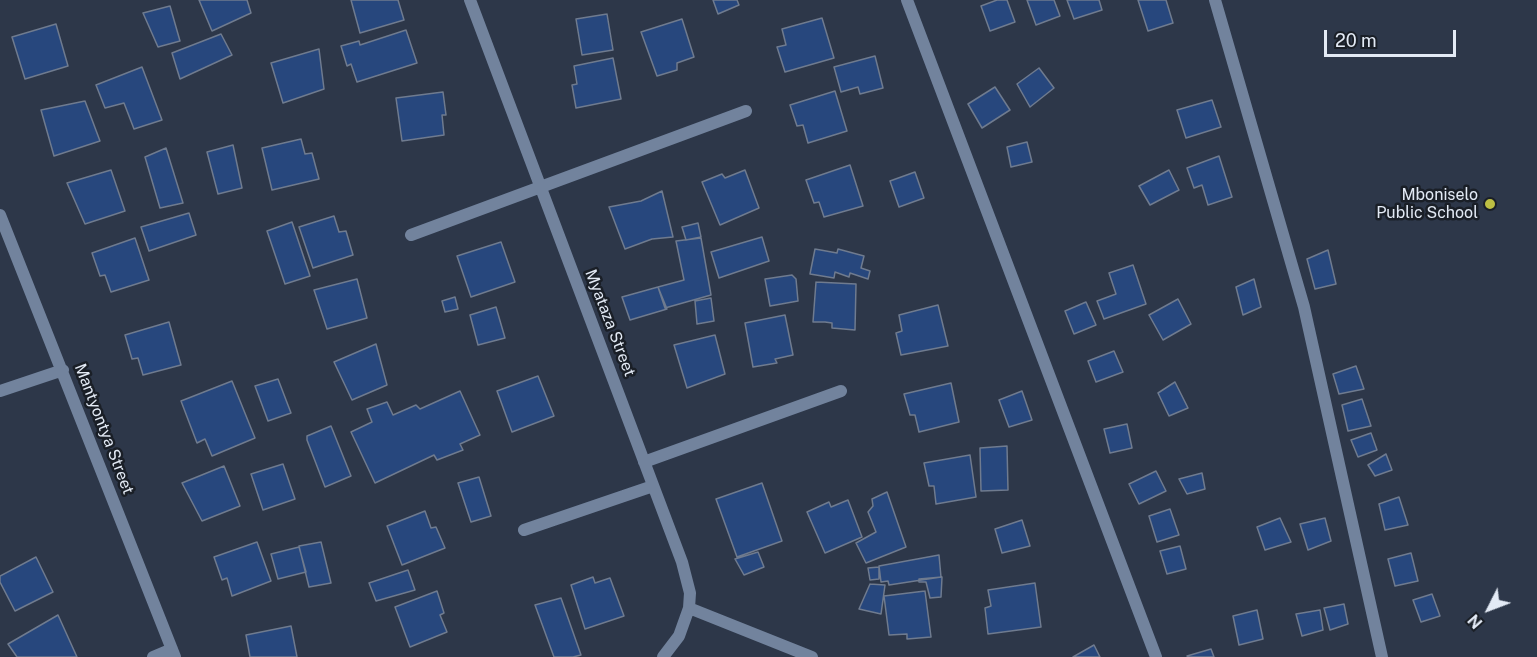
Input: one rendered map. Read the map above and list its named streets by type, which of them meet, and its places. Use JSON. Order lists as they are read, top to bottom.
{
  "streets": {
    "street": ["Myataza Street", "Mantyontya Street"]
  },
  "places": ["Mboniselo Public School"],
  "scale_bar": "20 m",
  "north": "bottom left"
}
